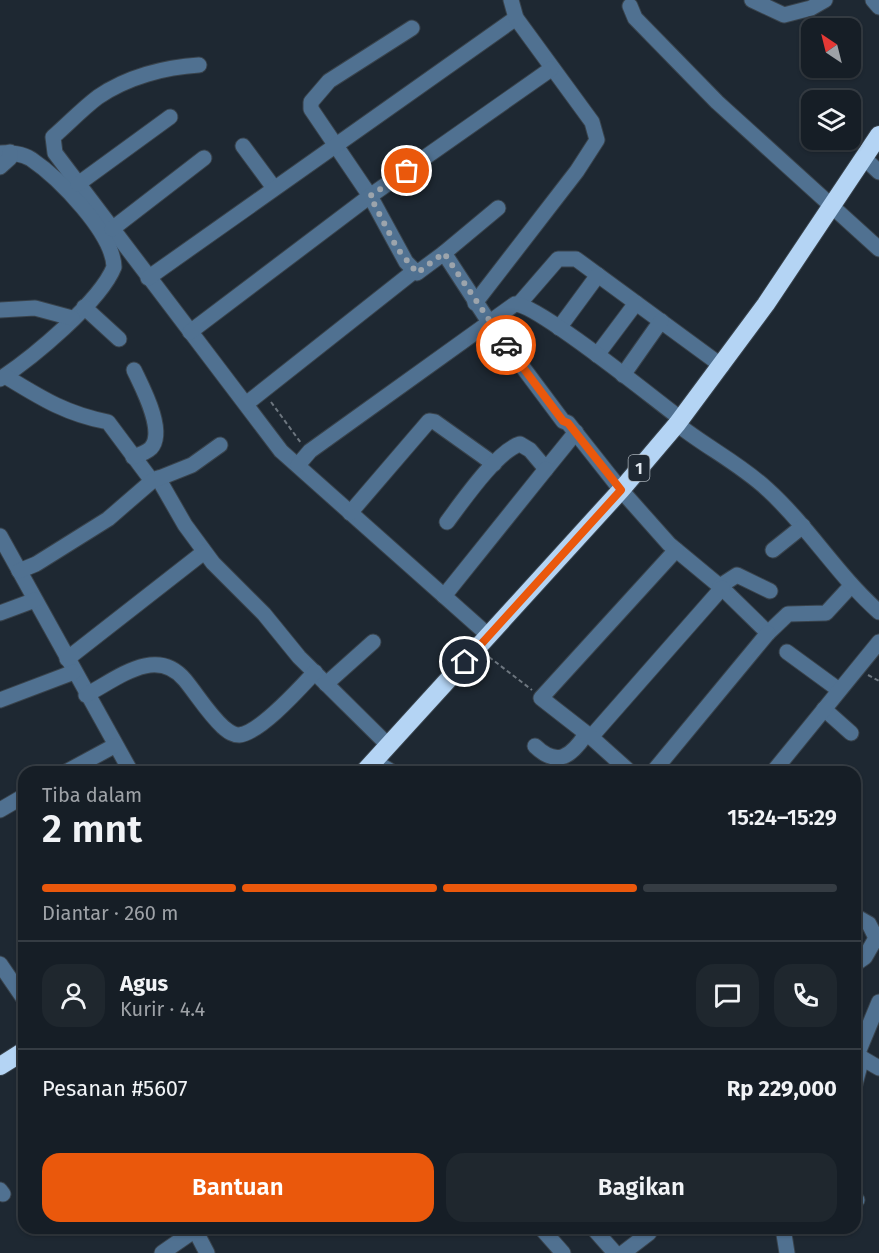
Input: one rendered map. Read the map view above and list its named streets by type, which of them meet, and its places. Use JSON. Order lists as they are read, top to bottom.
{
  "streets": {
    "highway": ["1"]
  },
  "north": "top left",
  "page": {
    "heading": ["2 mnt", "Tiba dalam", "15:24–15:29"],
    "panel": [
      "Agus",
      "Kurir · 4.4",
      "Pesanan #5607",
      "Rp 229,000"
    ],
    "bar": "Diantar · 260 m",
    "buttons": ["Bantuan", "Bagikan"]
  }
}
